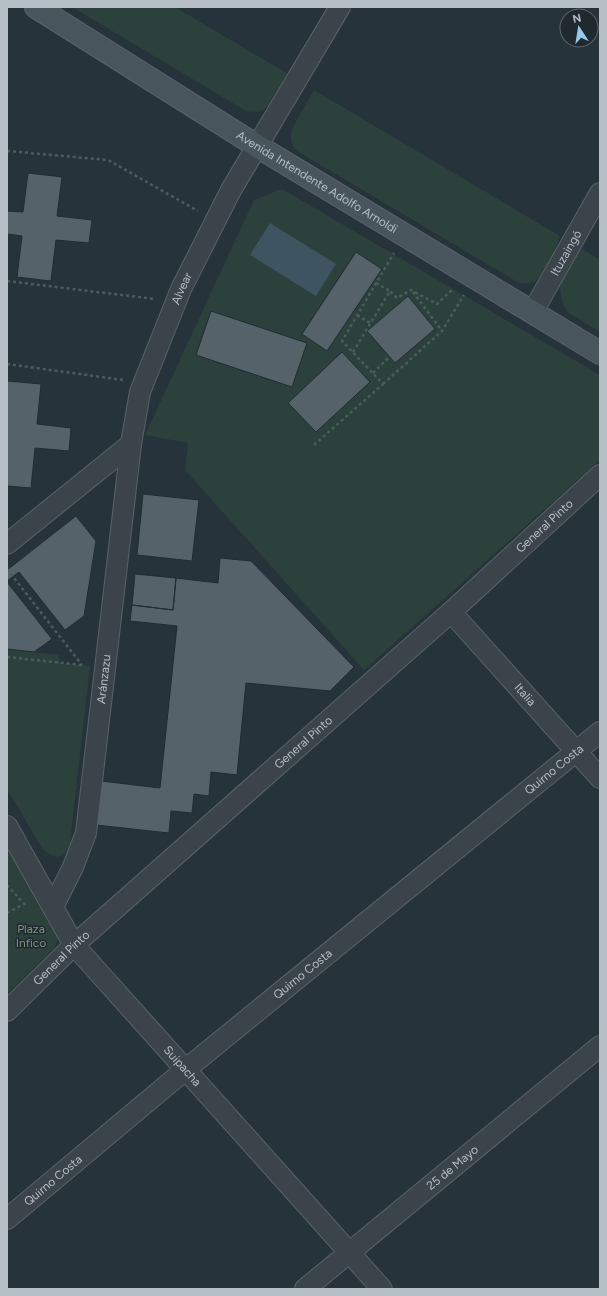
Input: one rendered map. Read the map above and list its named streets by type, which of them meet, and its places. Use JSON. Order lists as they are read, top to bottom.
{
  "streets": {
    "main road": ["Avenida Intendente Adolfo Arnoldi"],
    "street": [
      "Ituzaingó",
      "Alvear",
      "General Pinto",
      "Aránzazu",
      "Italia",
      "Quirno Costa",
      "Suipacha",
      "25 de Mayo"
    ]
  },
  "crossings": [
    ["Avenida Intendente Adolfo Arnoldi", "Ituzaingó"],
    ["Avenida Intendente Adolfo Arnoldi", "Alvear"],
    ["Alvear", "Aránzazu"],
    ["General Pinto", "Italia"],
    ["General Pinto", "Suipacha"],
    ["Aránzazu", "Suipacha"],
    ["Italia", "Quirno Costa"],
    ["Quirno Costa", "Suipacha"],
    ["Suipacha", "25 de Mayo"]
  ],
  "parks": ["Plaza Infico"],
  "north": "top"
}
